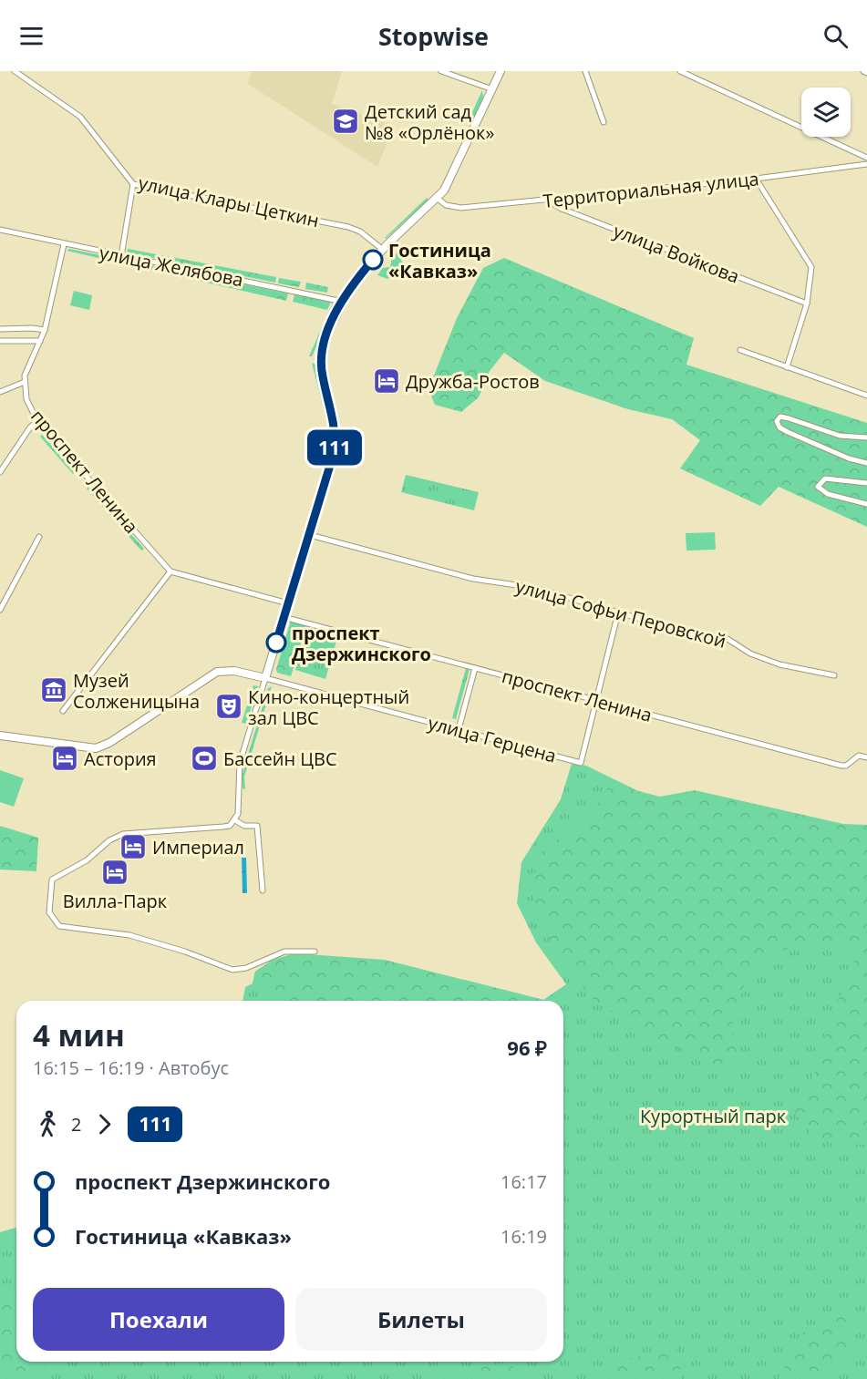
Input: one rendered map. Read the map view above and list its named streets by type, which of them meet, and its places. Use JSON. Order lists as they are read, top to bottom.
{
  "streets": {
    "main road": ["улица Герцена"],
    "street": [
      "Территориальная улица",
      "улица Клары Цеткин",
      "улица Войкова",
      "улица Желябова",
      "проспект Ленина",
      "улица Софьи Перовской"
    ]
  },
  "crossings": [
    ["Территориальная улица", "улица Войкова"],
    ["проспект Ленина", "улица Герцена"]
  ],
  "parks": ["Курортный парк"],
  "places": {
    "school or university": ["Детский сад №8 «Орлёнок»"],
    "other": ["Гостиница «Кавказ»", "проспект Дзержинского"],
    "hotel": [
      "Дружба-Ростов",
      "Астория",
      "Империал",
      "Вилла-Парк"
    ],
    "museum": ["Музей Солженицына"],
    "theatre": ["Кино-концертный зал ЦВС"],
    "sports": ["Бассейн ЦВС"]
  },
  "lines": ["bus line 111"],
  "page": {
    "header": "Stopwise",
    "on_map": "111",
    "heading": ["4 мин", "16:15 – 16:19 · Автобус", "96 ₽"],
    "legs": ["2", "111"],
    "list": [
      {
        "name": "проспект Дзержинского",
        "value": "16:17"
      },
      {
        "name": "Гостиница «Кавказ»",
        "value": "16:19"
      }
    ],
    "buttons": ["Поехали", "Билеты"]
  }
}
